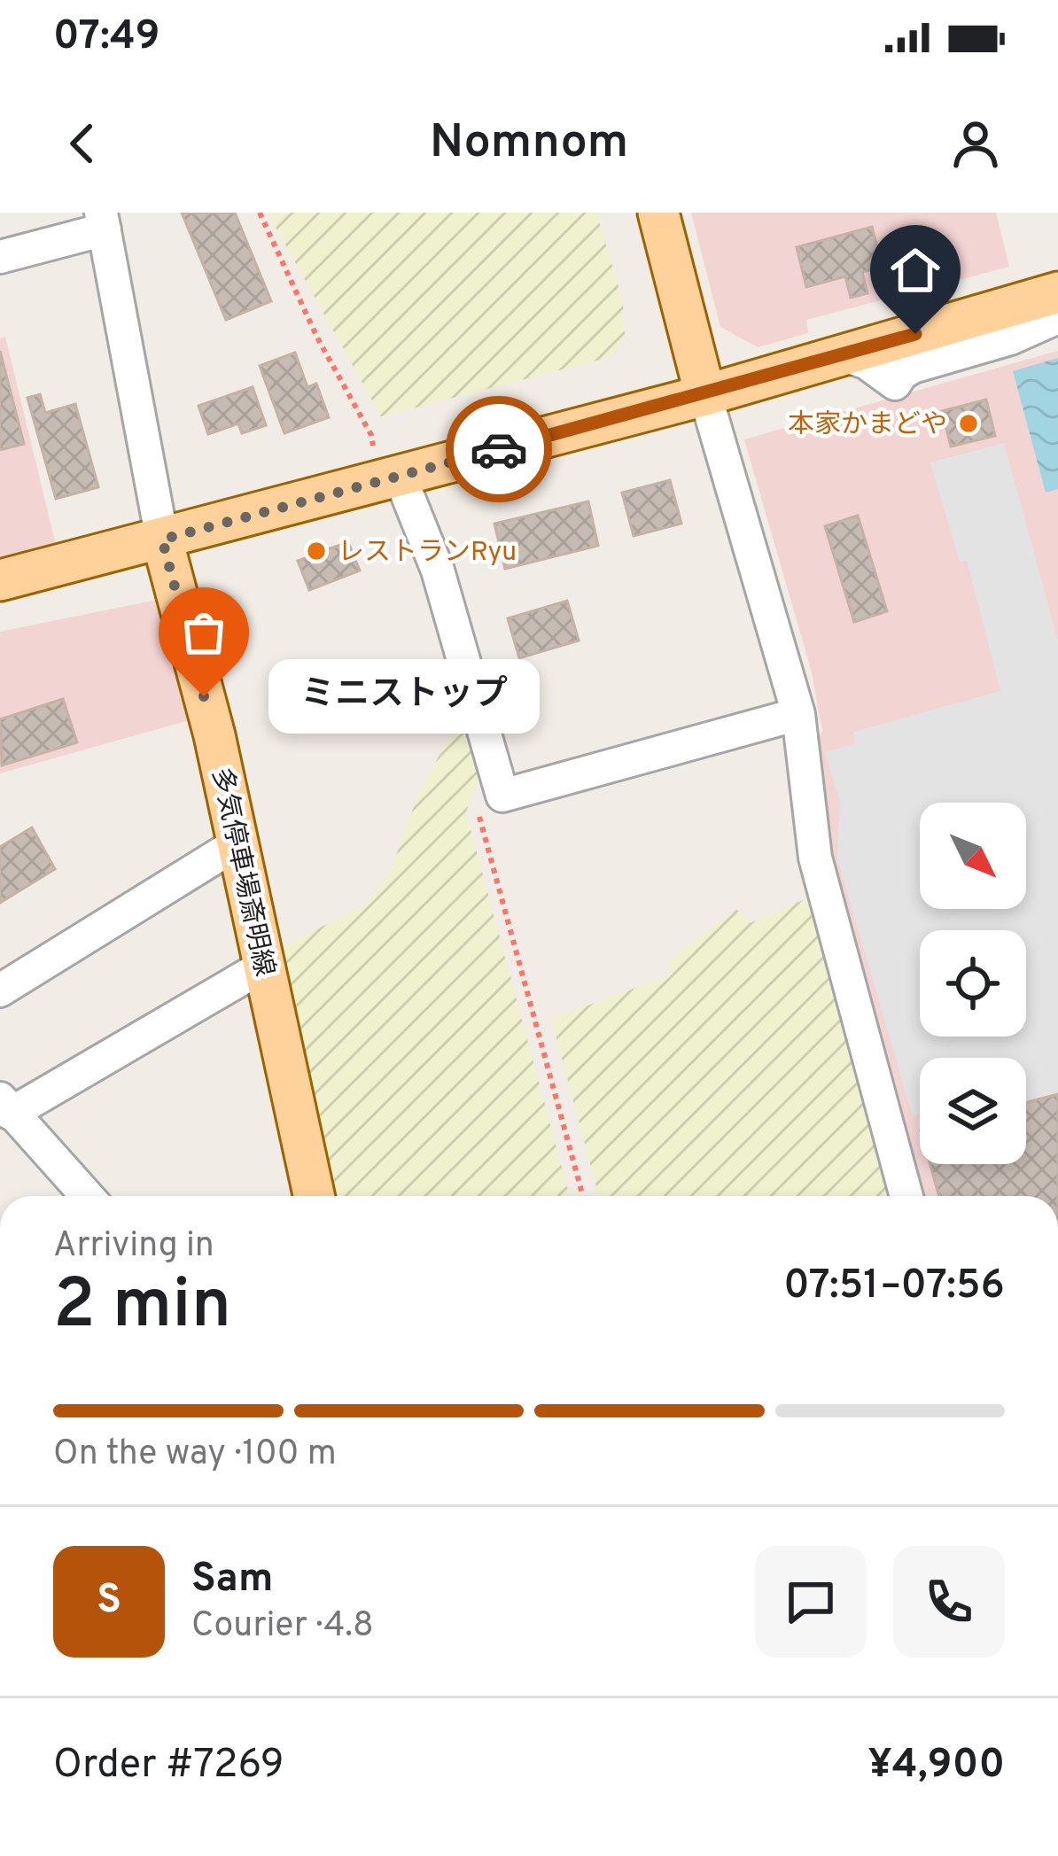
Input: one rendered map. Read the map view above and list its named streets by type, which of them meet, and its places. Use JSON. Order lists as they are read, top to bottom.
{
  "streets": {
    "main road": ["多気停車場斎明線"]
  },
  "places": ["本家かまどや", "レストランRyu", "ミニストップ"],
  "north": "bottom right",
  "page": {
    "status": "07:49",
    "header": "Nomnom",
    "bubble": "ミニストップ",
    "heading": ["2 min", "Arriving in", "07:51–07:56"],
    "panel": [
      "Sam",
      "Courier · 4.8",
      "Order #7269",
      "¥4,900"
    ],
    "bar": "On the way · 100 m",
    "round": "S"
  }
}
